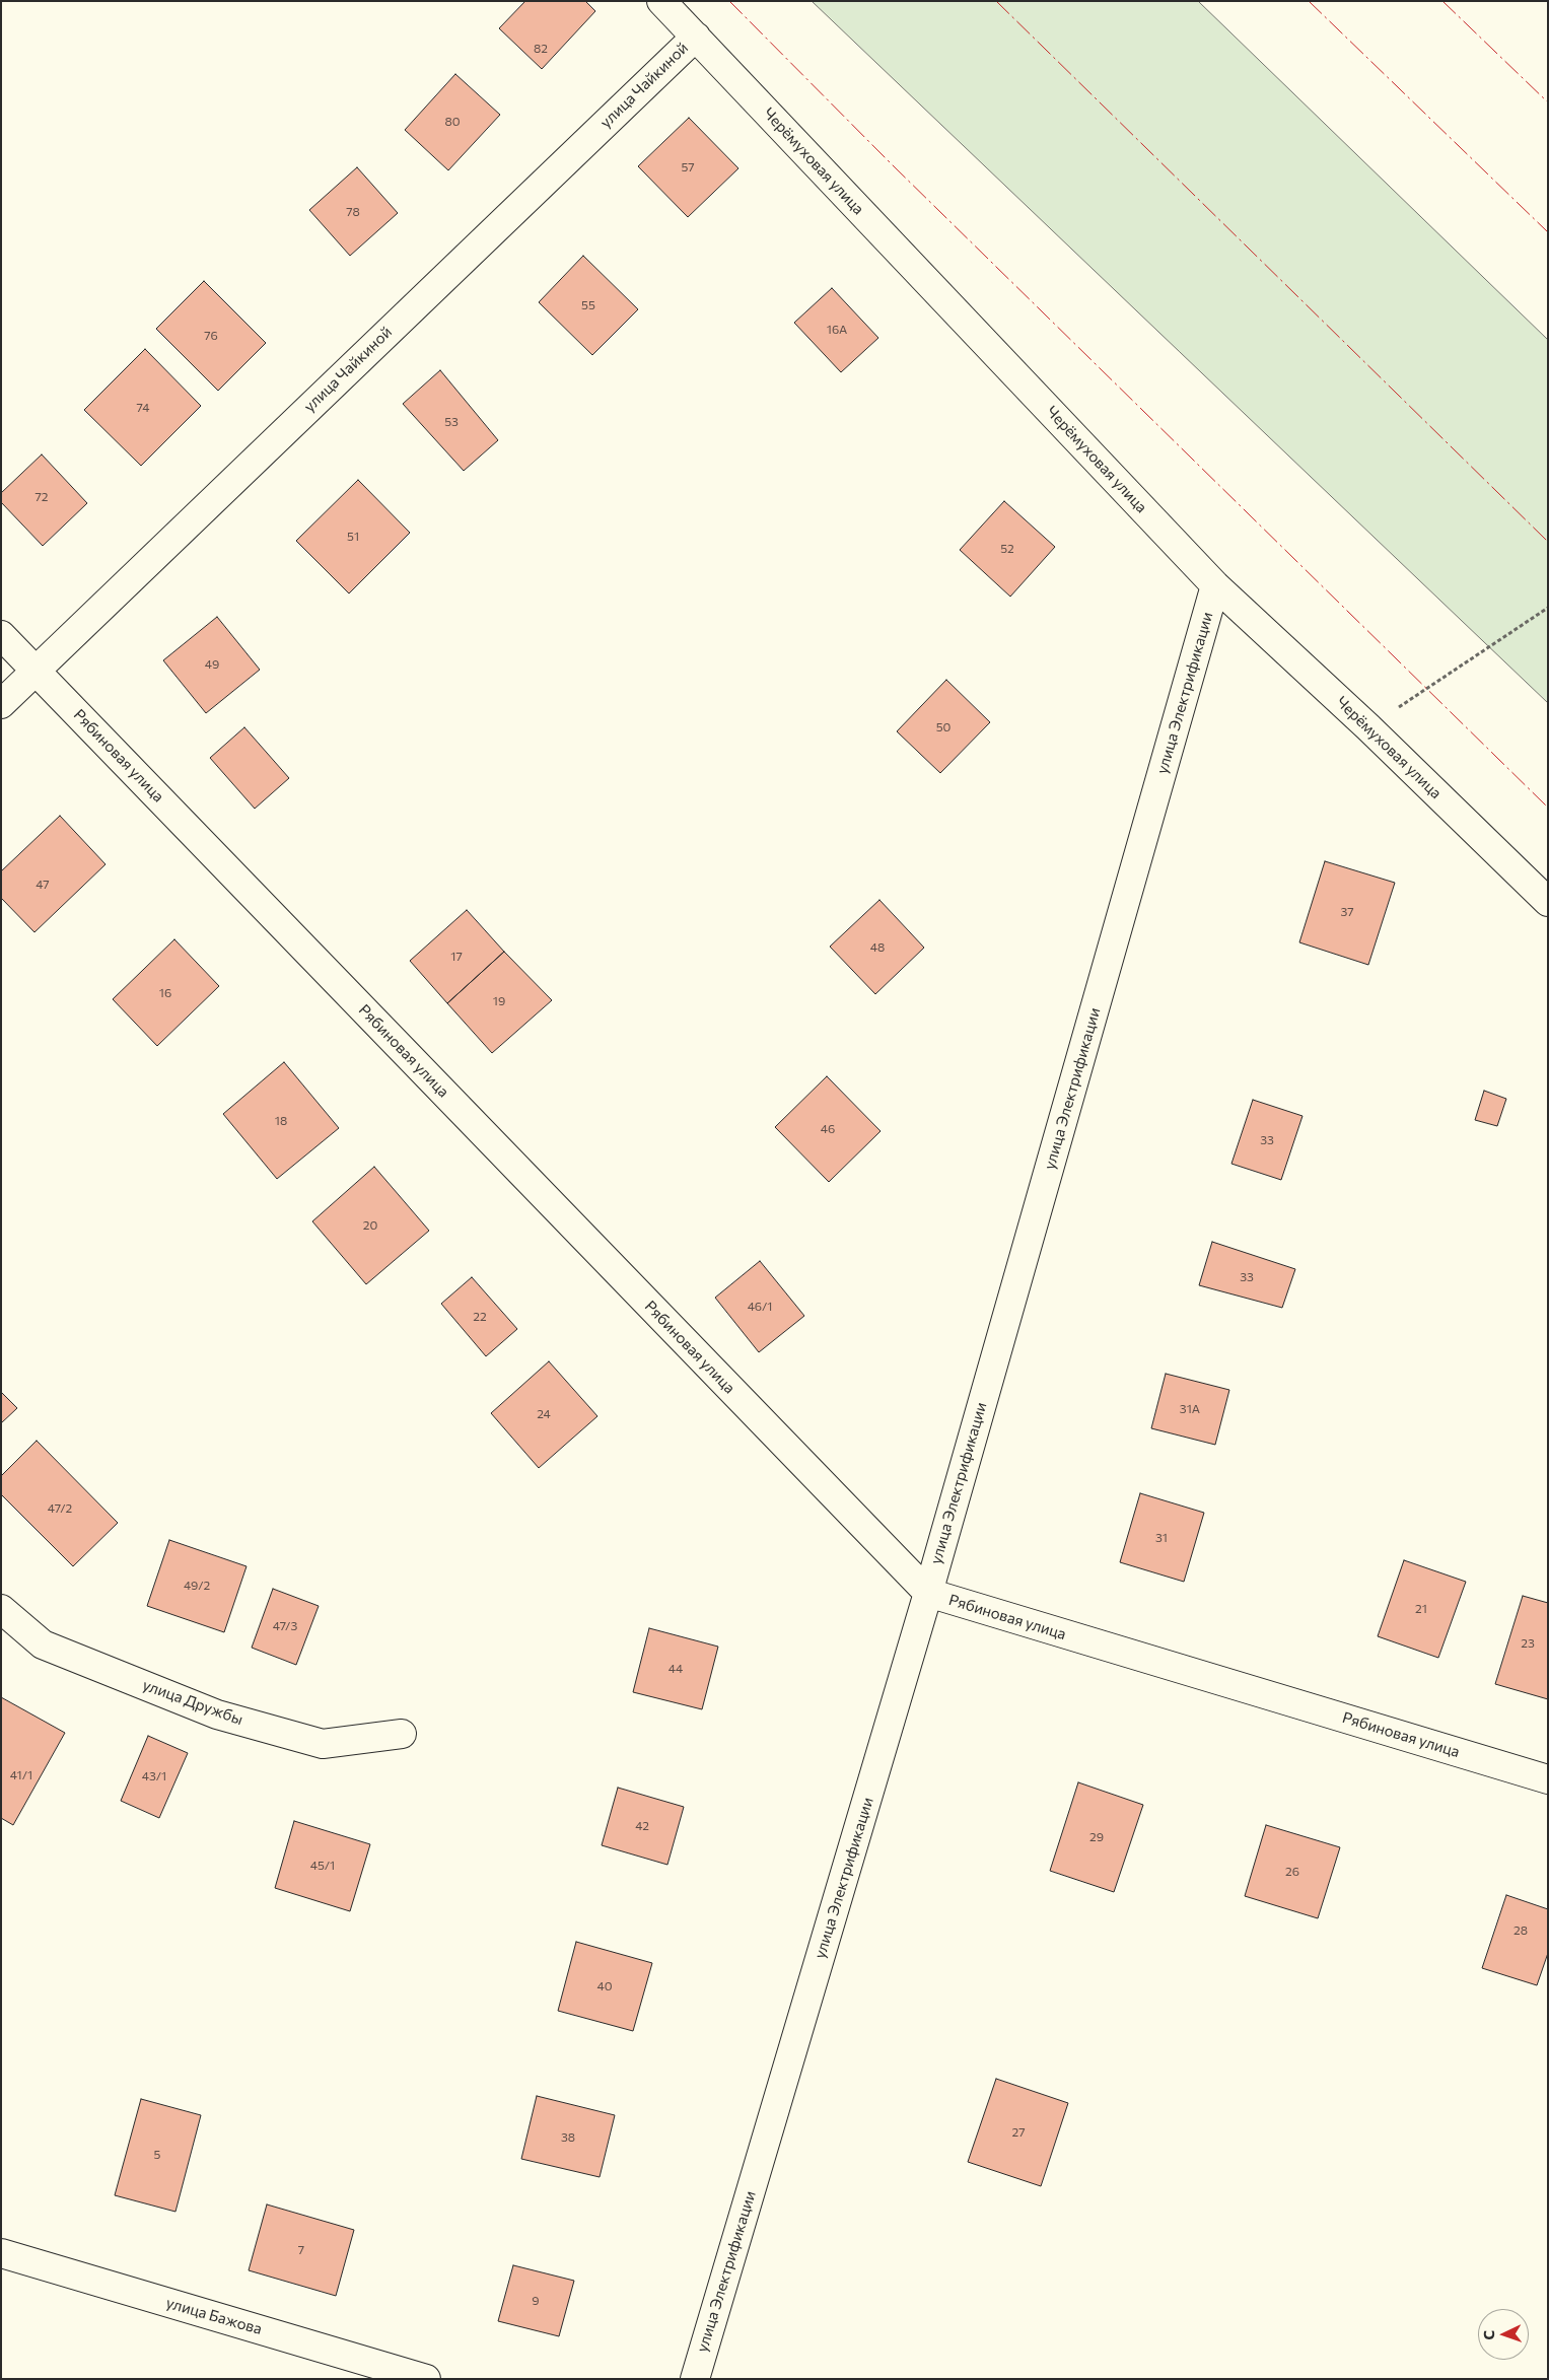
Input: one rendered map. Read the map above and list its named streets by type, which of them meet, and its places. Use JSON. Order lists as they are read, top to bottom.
{
  "streets": {
    "street": [
      "улица Чайкиной",
      "Черёмуховая улица",
      "улица Электрификации",
      "Рябиновая улица",
      "улица Дружбы",
      "улица Бажова"
    ]
  },
  "crossings": [
    ["улица Чайкиной", "Черёмуховая улица"],
    ["улица Чайкиной", "Рябиновая улица"],
    ["Черёмуховая улица", "улица Электрификации"],
    ["улица Электрификации", "Рябиновая улица"]
  ],
  "house_numbers": [
    "82",
    "80",
    "57",
    "78",
    "55",
    "16А",
    "76",
    "74",
    "53",
    "72",
    "51",
    "52",
    "49",
    "50",
    "47",
    "37",
    "48",
    "17",
    "16",
    "19",
    "18",
    "46",
    "33",
    "20",
    "33",
    "46/1",
    "22",
    "31А",
    "24",
    "47/2",
    "31",
    "49/2",
    "21",
    "47/3",
    "23",
    "44",
    "41/1",
    "43/1",
    "42",
    "29",
    "45/1",
    "26",
    "28",
    "40",
    "27",
    "38",
    "5",
    "7",
    "9"
  ],
  "north": "left"
}
